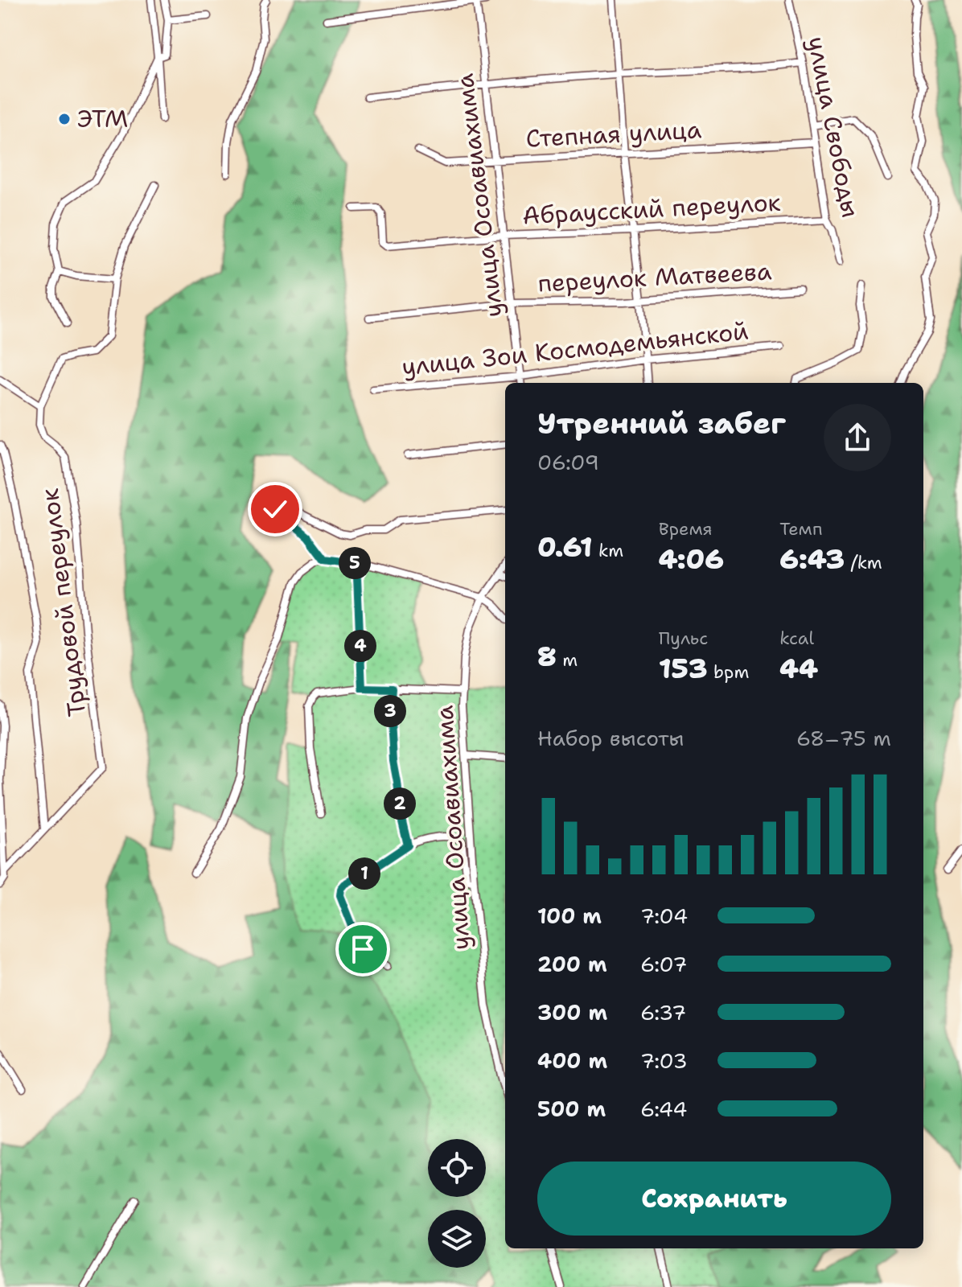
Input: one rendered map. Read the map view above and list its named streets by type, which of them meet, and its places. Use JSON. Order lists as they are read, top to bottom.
{
  "streets": {
    "street": [
      "улица Свободы",
      "Степная улица",
      "улица Осоавиахима",
      "Абраусский переулок",
      "переулок Матвеева",
      "улица Зои Космодемьянской",
      "Трудовой переулок"
    ]
  },
  "crossings": [
    ["улица Свободы", "Степная улица"],
    ["улица Свободы", "Абраусский переулок"],
    ["Степная улица", "улица Осоавиахима"],
    ["улица Осоавиахима", "Абраусский переулок"],
    ["улица Осоавиахима", "переулок Матвеева"],
    ["улица Осоавиахима", "улица Зои Космодемьянской"]
  ],
  "places": ["ЭТМ"],
  "page": {
    "heading": ["Утренний забег", "06:09"],
    "stats": [
      ["0.61 km"],
      ["Время", "4:06"],
      ["Темп", "6:43 /km"],
      ["8 m"],
      ["Пульс", "153 bpm"],
      ["kcal", "44"]
    ],
    "pins": [
      "5",
      "4",
      "3",
      "2",
      "1"
    ],
    "chart": ["Набор высоты", "68–75 m"],
    "list": [
      {
        "name": "100 m",
        "note": "7:04"
      },
      {
        "name": "200 m",
        "note": "6:07"
      },
      {
        "name": "300 m",
        "note": "6:37"
      },
      {
        "name": "400 m",
        "note": "7:03"
      },
      {
        "name": "500 m",
        "note": "6:44"
      }
    ],
    "buttons": "Сохранить"
  }
}
